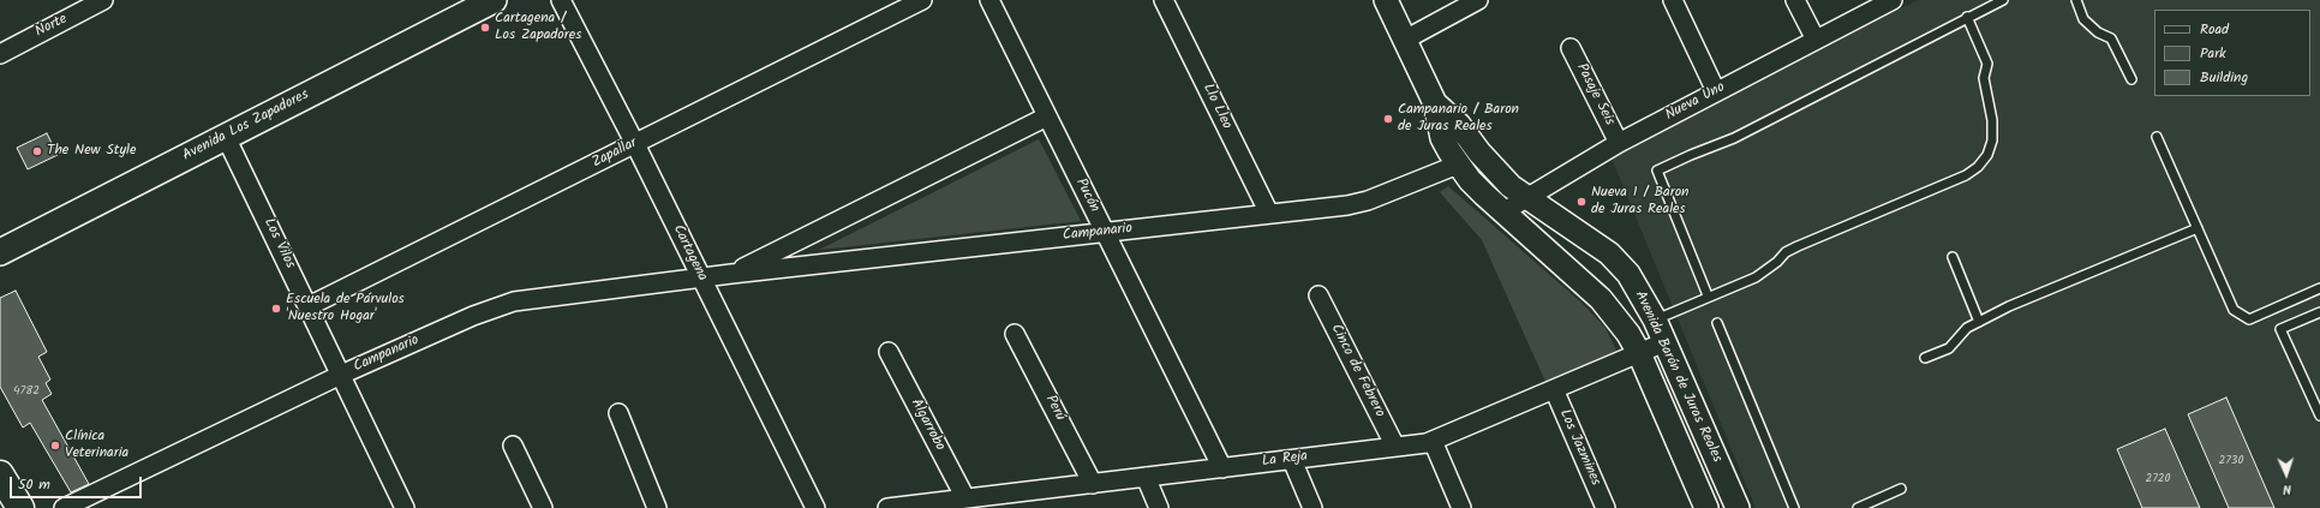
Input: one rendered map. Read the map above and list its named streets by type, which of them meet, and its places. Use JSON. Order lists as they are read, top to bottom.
{
  "streets": {
    "main road": ["Avenida Los Zapadores"],
    "street": [
      "Norte",
      "Pasaje Seis",
      "Nueva Uno",
      "Llo Lleo",
      "Zapallar",
      "Pucón",
      "Campanario",
      "Los Vilos",
      "Cartagena",
      "Cinco de Febrero",
      "Avenida Barón de Juras Reales",
      "Perú",
      "Algarrobo",
      "Los Jazmines",
      "La Reja"
    ]
  },
  "crossings": [
    ["Pasaje Seis", "Nueva Uno"],
    ["Nueva Uno", "Avenida Barón de Juras Reales"],
    ["Llo Lleo", "Campanario"],
    ["Avenida Los Zapadores", "Los Vilos"],
    ["Zapallar", "Los Vilos"],
    ["Zapallar", "Cartagena"],
    ["Pucón", "Campanario"],
    ["Pucón", "La Reja"],
    ["Campanario", "Los Vilos"],
    ["Campanario", "Cartagena"],
    ["Campanario", "Avenida Barón de Juras Reales"],
    ["Cinco de Febrero", "La Reja"],
    ["Avenida Barón de Juras Reales", "La Reja"],
    ["Perú", "La Reja"],
    ["Algarrobo", "La Reja"],
    ["Los Jazmines", "La Reja"]
  ],
  "places": [
    "Cartagena / Los Zapadores",
    "Campanario / Baron de Juras Reales",
    "The New Style",
    "Nueva 1 / Baron de Juras Reales",
    "Escuela de Párvulos 'Nuestro Hogar'",
    "Clínica Veterinaria"
  ],
  "house_numbers": ["4782", "2730", "2720"],
  "legend": ["Road", "Park", "Building"],
  "scale_bar": "50 m",
  "north": "bottom"
}
